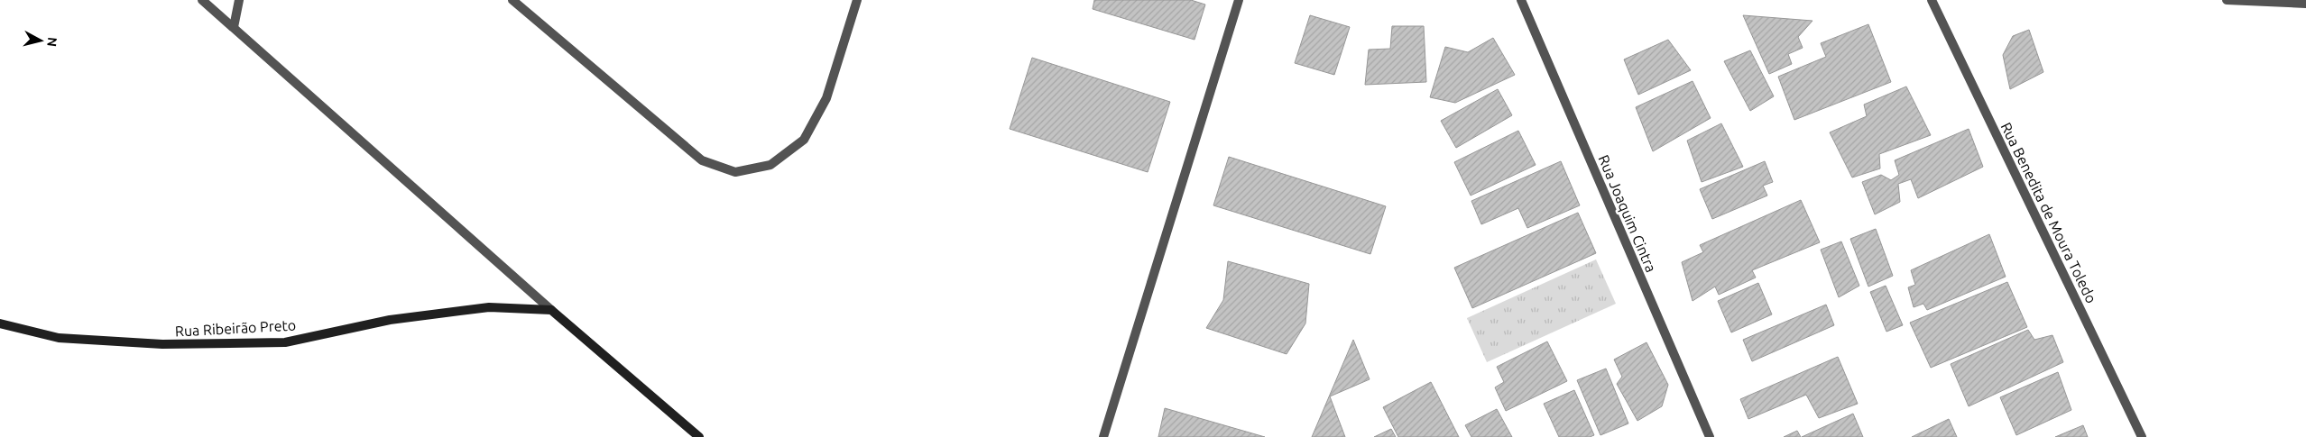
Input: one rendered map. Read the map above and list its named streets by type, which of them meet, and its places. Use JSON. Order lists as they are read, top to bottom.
{
  "streets": {
    "main road": ["Rua Ribeirão Preto"],
    "street": ["Rua Benedita de Moura Toledo", "Rua Joaquim Cintra"]
  },
  "north": "right"
}
